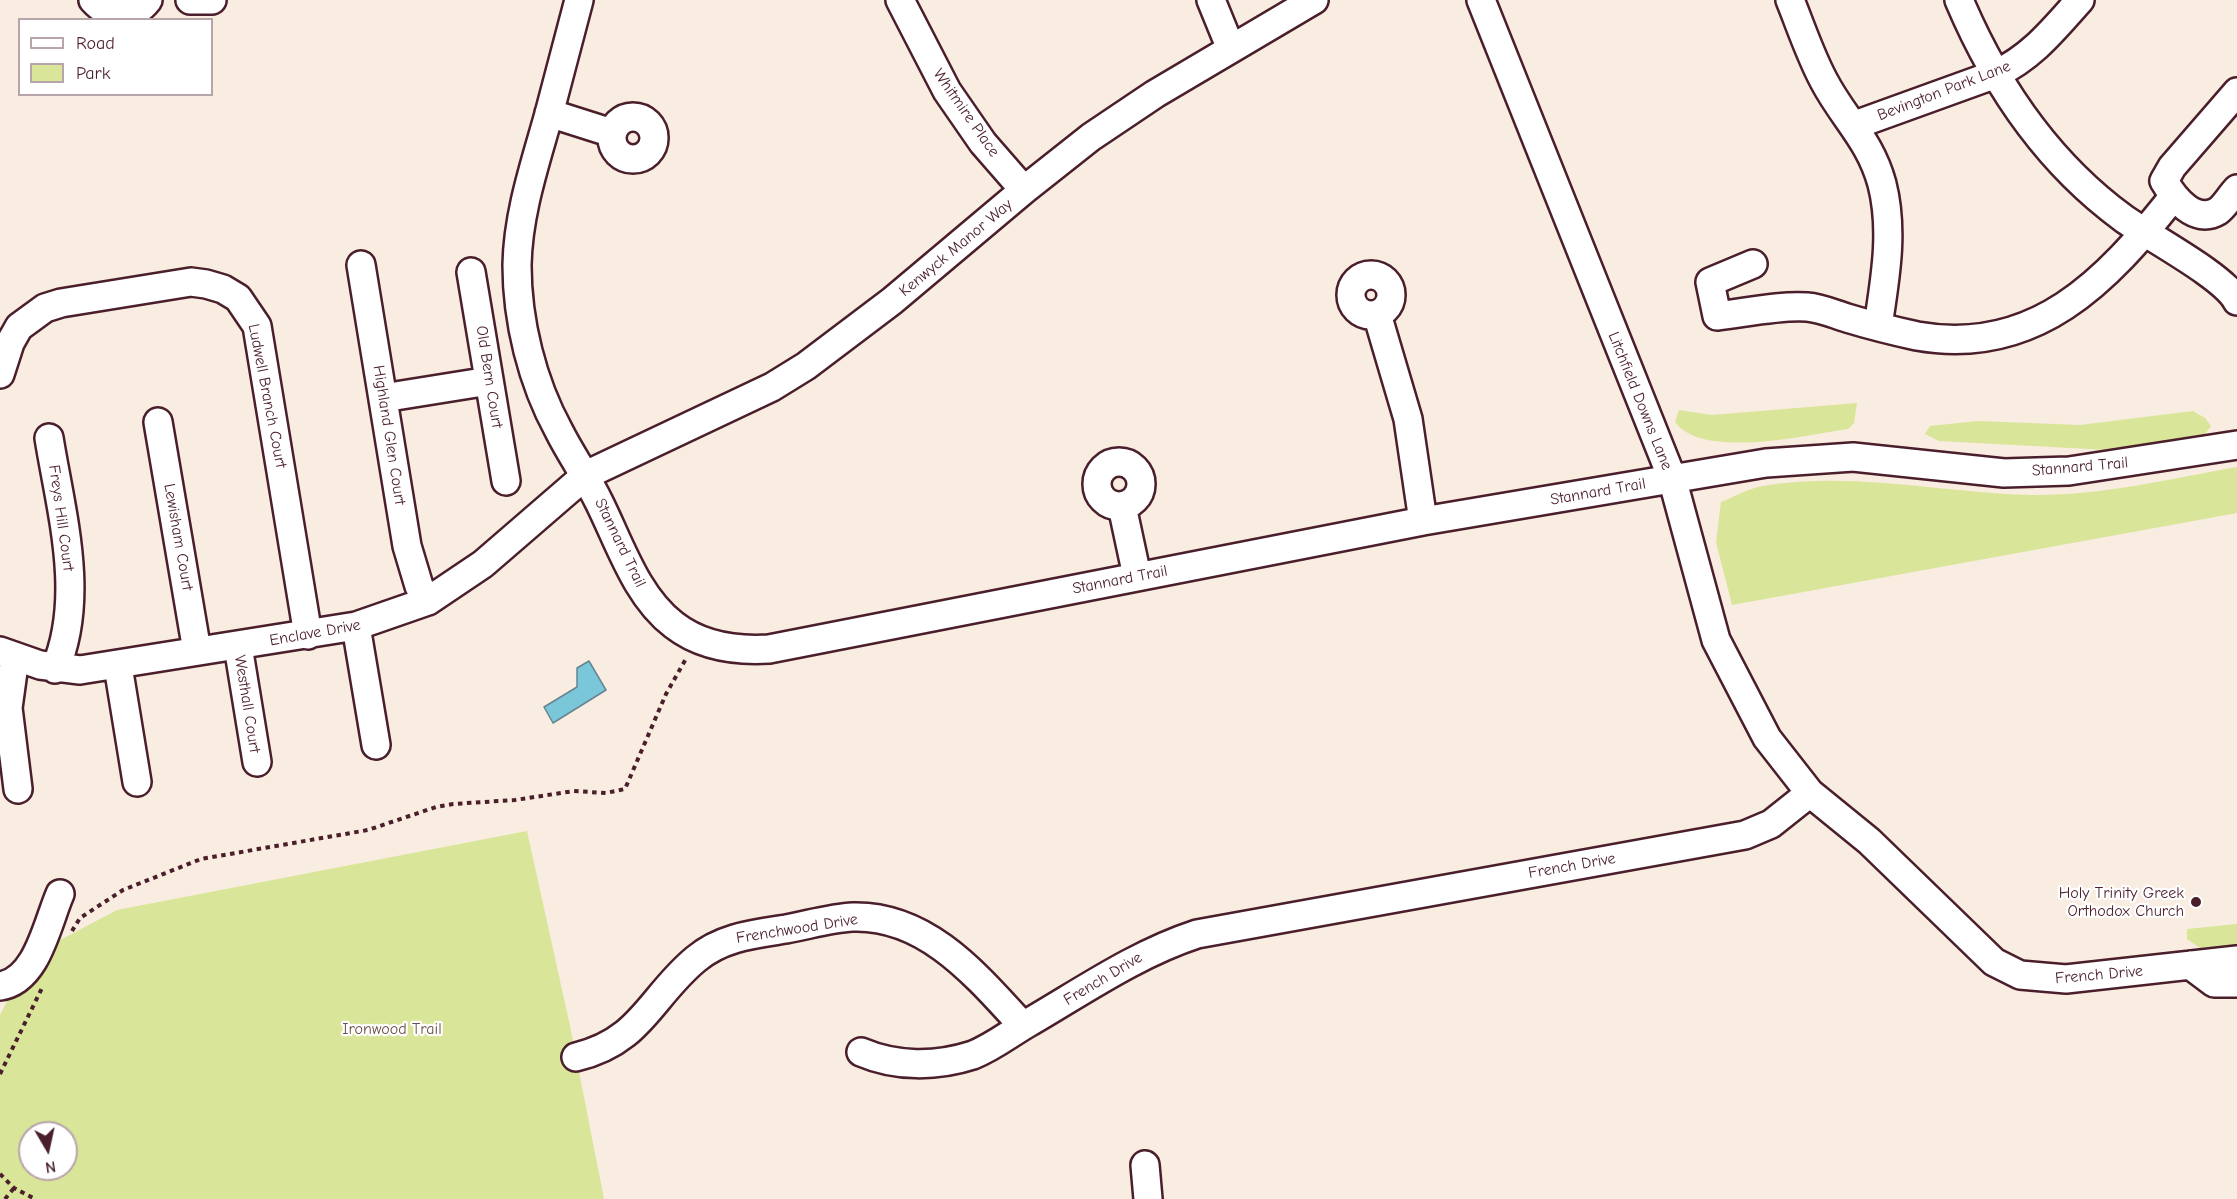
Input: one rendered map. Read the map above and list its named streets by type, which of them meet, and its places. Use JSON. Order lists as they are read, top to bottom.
{
  "streets": {
    "street": [
      "Bevington Park Lane",
      "Whitmire Place",
      "Kenwyck Manor Way",
      "Old Bern Court",
      "Ludwell Branch Court",
      "Litchfield Downs Lane",
      "Highland Glen Court",
      "Stannard Trail",
      "Freys Hill Court",
      "Lewisham Court",
      "Enclave Drive",
      "Westhall Court",
      "French Drive",
      "Frenchwood Drive"
    ]
  },
  "crossings": [
    ["Whitmire Place", "Kenwyck Manor Way"],
    ["Kenwyck Manor Way", "Stannard Trail"],
    ["Kenwyck Manor Way", "Enclave Drive"],
    ["Ludwell Branch Court", "Enclave Drive"],
    ["Litchfield Downs Lane", "Stannard Trail"],
    ["Litchfield Downs Lane", "French Drive"],
    ["Highland Glen Court", "Enclave Drive"],
    ["Stannard Trail", "Enclave Drive"],
    ["Freys Hill Court", "Enclave Drive"],
    ["Lewisham Court", "Enclave Drive"],
    ["Enclave Drive", "Westhall Court"],
    ["French Drive", "Frenchwood Drive"]
  ],
  "parks": ["Ironwood Trail"],
  "places": ["Holy Trinity Greek Orthodox Church"],
  "legend": ["Road", "Park"],
  "north": "bottom"
}
